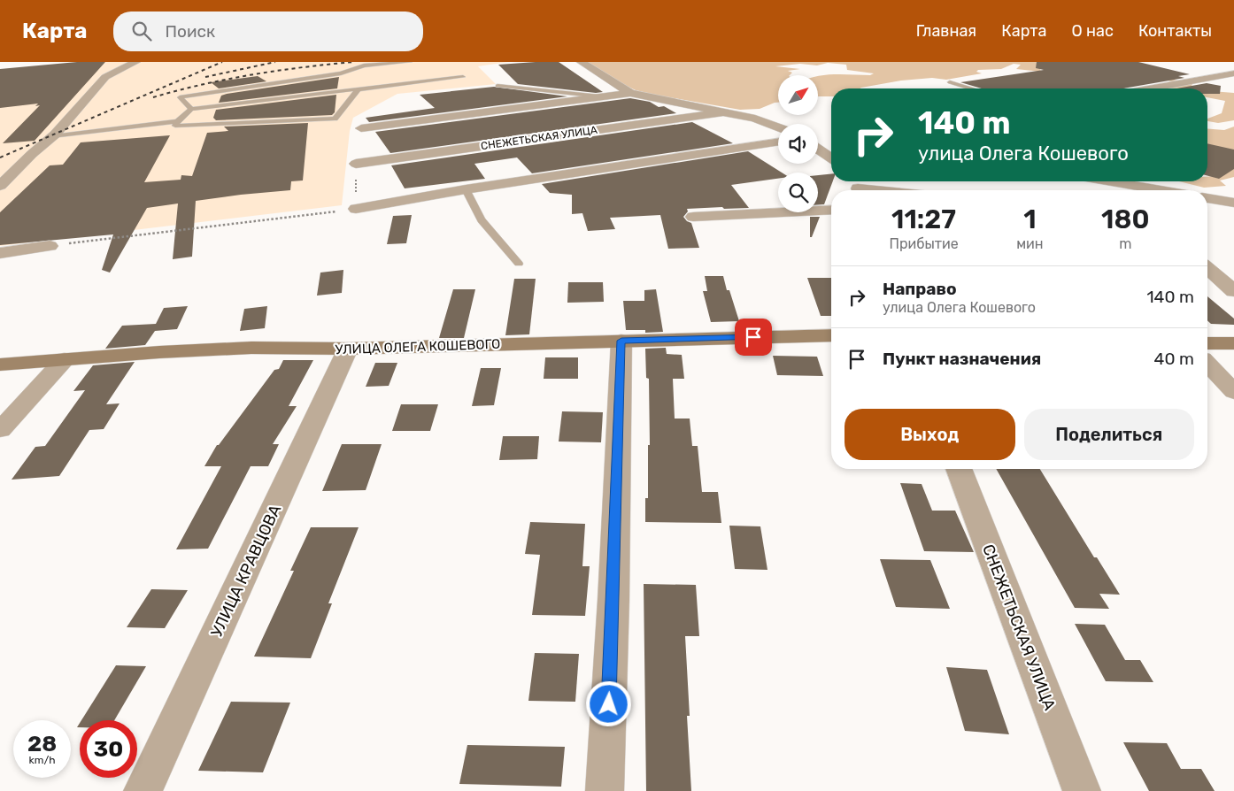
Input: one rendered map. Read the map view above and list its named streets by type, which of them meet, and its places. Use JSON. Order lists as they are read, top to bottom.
{
  "streets": {
    "street": ["СНЕЖЕТЬСКАЯ УЛИЦА", "УЛИЦА ОЛЕГА КОШЕВОГО", "УЛИЦА КРАВЦОВА"]
  },
  "crossings": [
    ["УЛИЦА ОЛЕГА КОШЕВОГО", "УЛИЦА КРАВЦОВА"]
  ],
  "north": "top right",
  "page": {
    "header": "Карта",
    "search": "Поиск",
    "nav": [
      "Главная",
      "Карта",
      "О нас",
      "Контакты"
    ],
    "turn": ["140 m", "улица Олега Кошевого"],
    "eta": [
      "11:27",
      "Прибытие",
      "1",
      "мин",
      "180",
      "m"
    ],
    "list": [
      {
        "name": "Направо",
        "note": "улица Олега Кошевого",
        "value": "140 m"
      },
      {
        "name": "Пункт назначения",
        "value": "40 m"
      }
    ],
    "buttons": ["Выход", "Поделиться"],
    "speed": "28 km/h",
    "limit": "30"
  }
}
